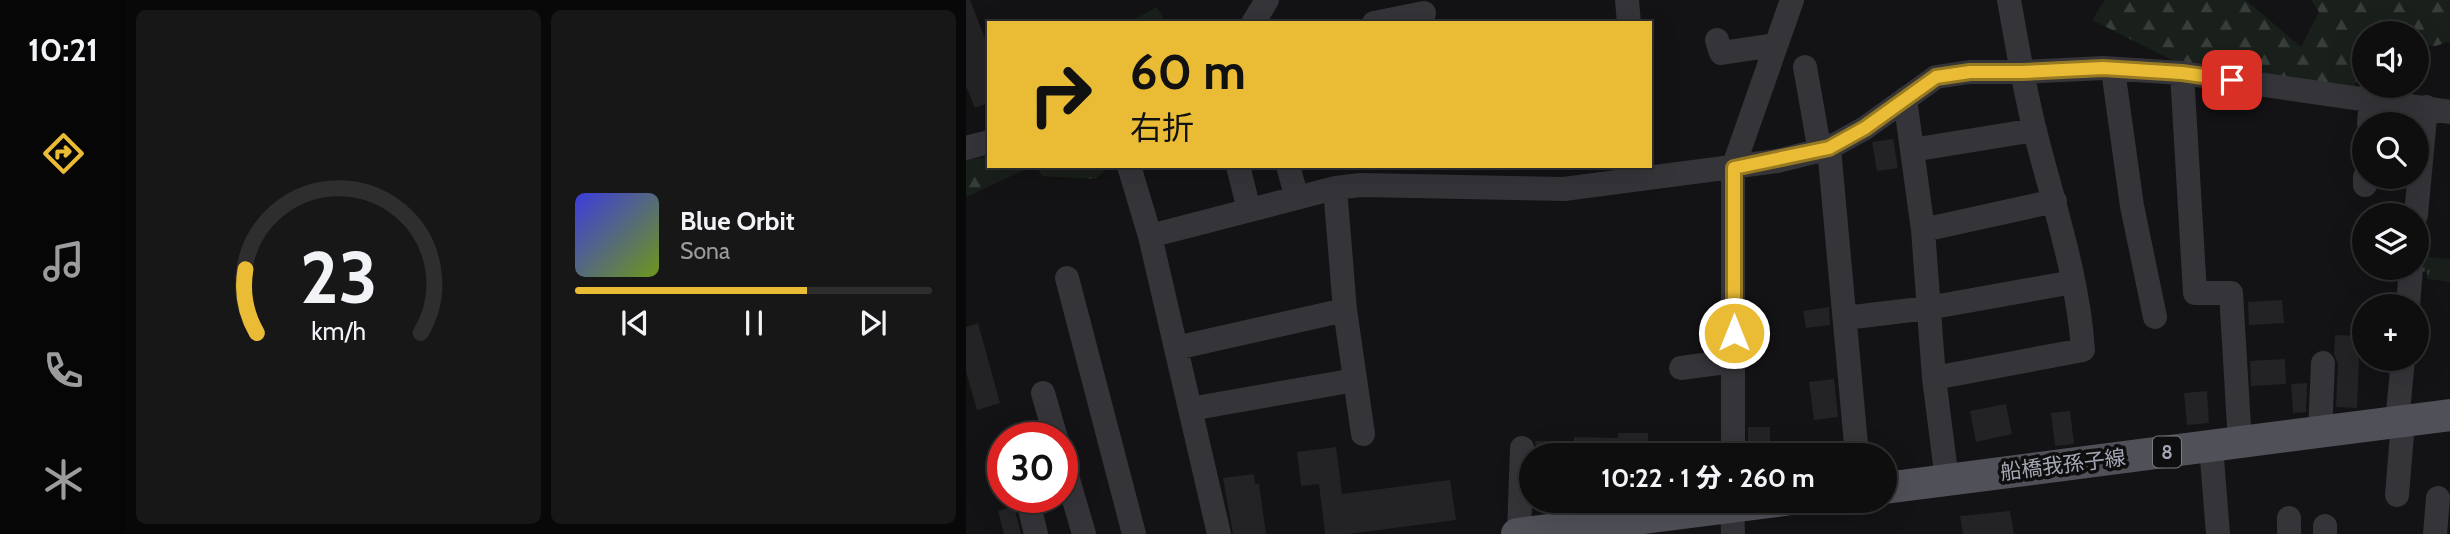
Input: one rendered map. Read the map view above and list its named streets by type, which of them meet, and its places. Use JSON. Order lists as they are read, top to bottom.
{
  "streets": {
    "main road": ["8", "船橋我孫子線"]
  },
  "page": {
    "tabs": "10:21",
    "map_buttons": "+",
    "turn": ["60 m", "右折"],
    "song": ["Blue Orbit", "Sona"],
    "limit": "30",
    "trip": "10:22 · 1 分 · 260 m",
    "gauge": ["23", "km/h"]
  }
}
